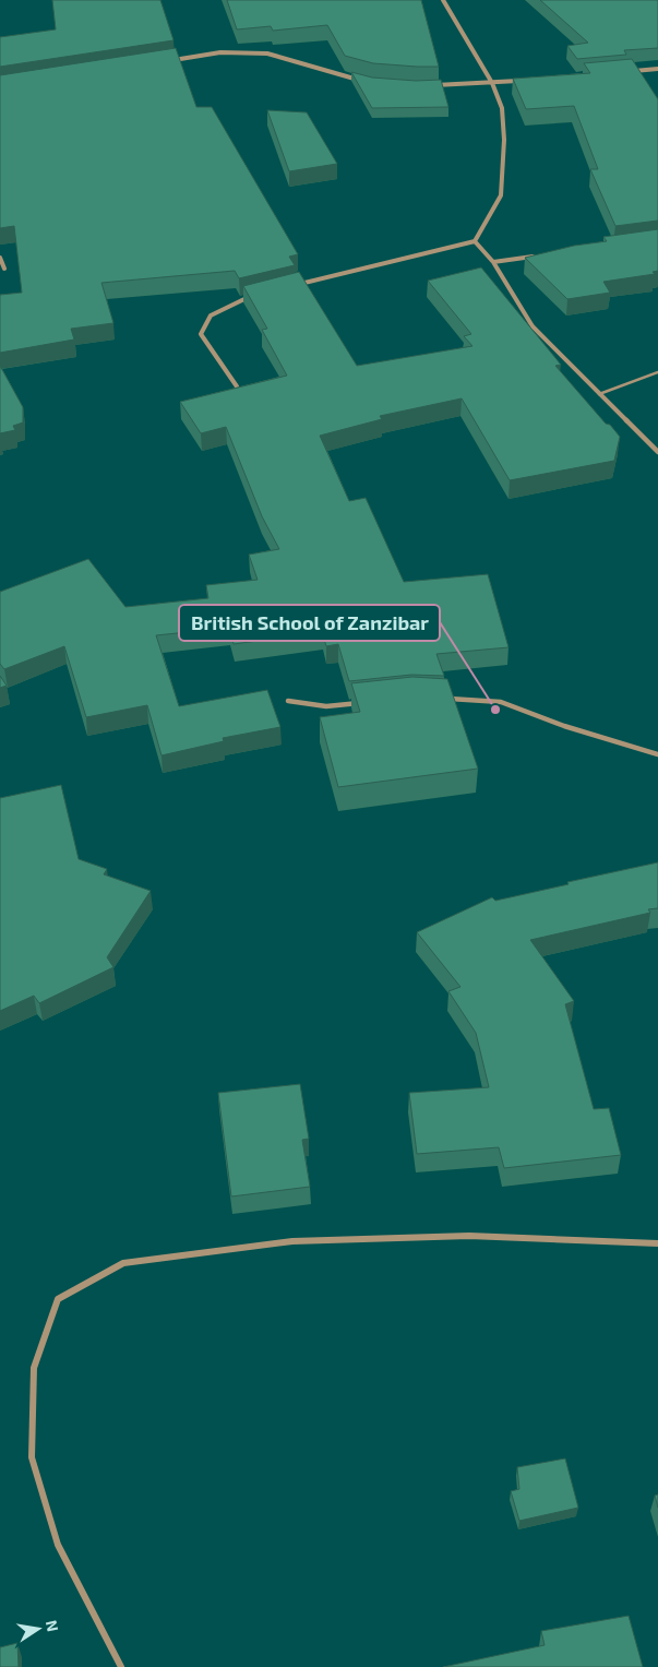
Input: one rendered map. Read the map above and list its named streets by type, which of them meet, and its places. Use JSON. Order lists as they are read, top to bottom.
{
  "places": ["British School of Zanzibar"],
  "north": "right"
}
